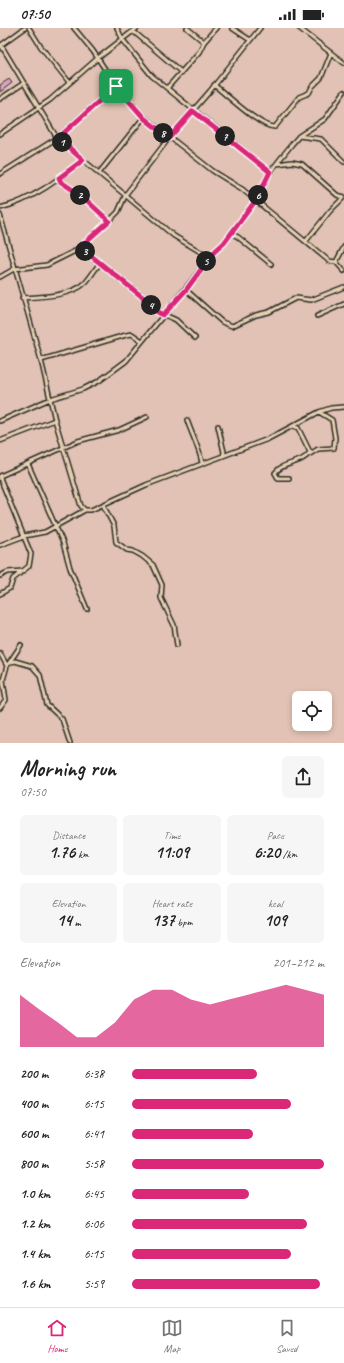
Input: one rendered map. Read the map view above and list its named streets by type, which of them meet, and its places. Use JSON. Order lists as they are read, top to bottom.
{
  "page": {
    "status": "07:50",
    "pins": [
      "8",
      "7",
      "1",
      "2",
      "6",
      "3",
      "5",
      "4"
    ],
    "heading": ["Morning run", "07:50"],
    "stats": [
      ["Distance", "1.76 km"],
      ["Time", "11:09"],
      ["Pace", "6:20 /km"],
      ["Elevation", "14 m"],
      ["Heart rate", "137 bpm"],
      ["kcal", "109"]
    ],
    "chart": ["Elevation", "201–212 m"],
    "list": [
      {
        "name": "200 m",
        "note": "6:38"
      },
      {
        "name": "400 m",
        "note": "6:15"
      },
      {
        "name": "600 m",
        "note": "6:41"
      },
      {
        "name": "800 m",
        "note": "5:58"
      },
      {
        "name": "1.0 km",
        "note": "6:45"
      },
      {
        "name": "1.2 km",
        "note": "6:06"
      },
      {
        "name": "1.4 km",
        "note": "6:15"
      },
      {
        "name": "1.6 km",
        "note": "5:59"
      }
    ],
    "tabs": ["Home", "Map", "Saved"]
  }
}
